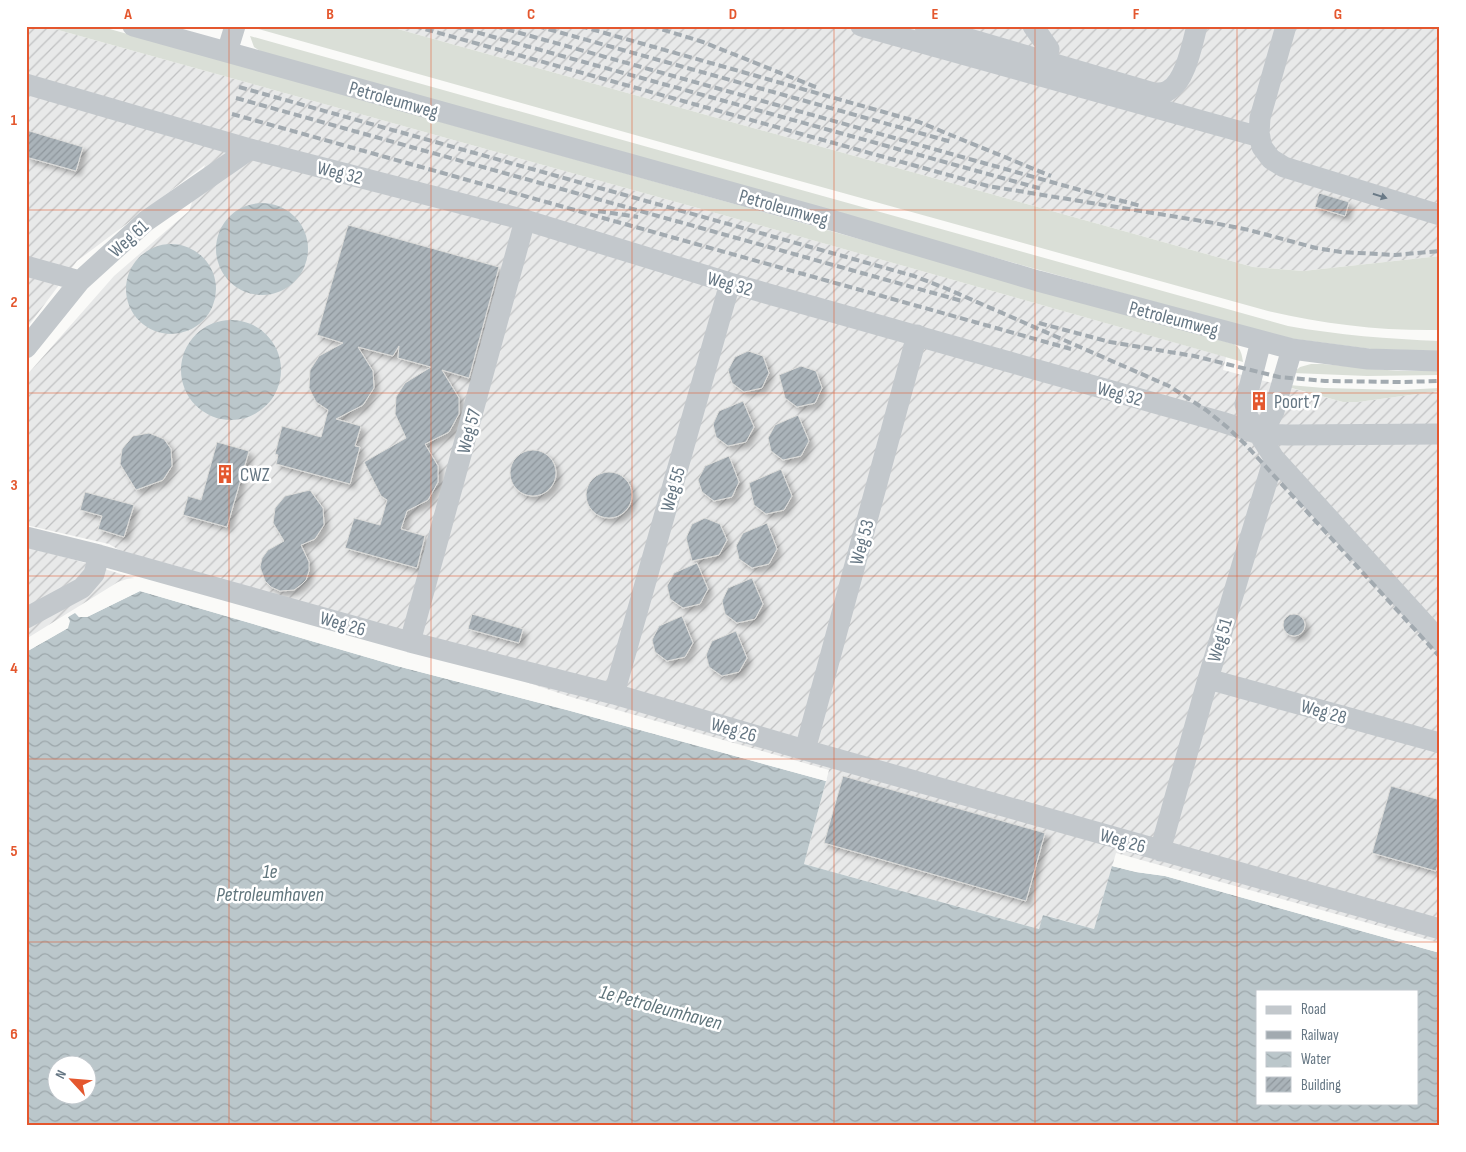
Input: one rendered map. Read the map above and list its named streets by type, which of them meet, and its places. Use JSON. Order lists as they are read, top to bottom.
{
  "streets": {
    "street": [
      "Petroleumweg",
      "Weg 32",
      "Weg 61",
      "Weg 57",
      "Weg 55",
      "Weg 53",
      "Weg 26",
      "Weg 51",
      "Weg 28"
    ]
  },
  "crossings": [
    ["Weg 32", "Weg 61"],
    ["Weg 32", "Weg 57"],
    ["Weg 32", "Weg 55"],
    ["Weg 32", "Weg 53"],
    ["Weg 57", "Weg 26"],
    ["Weg 55", "Weg 26"],
    ["Weg 53", "Weg 26"],
    ["Weg 26", "Weg 51"],
    ["Weg 51", "Weg 28"]
  ],
  "water": ["1e Petroleumhaven"],
  "places": {
    "building": ["Poort 7", "CWZ"]
  },
  "legend": [
    "Road",
    "Railway",
    "Water",
    "Building"
  ],
  "north": "top left",
  "grid": {
    "columns": [
      "A",
      "B",
      "C",
      "D",
      "E",
      "F",
      "G"
    ],
    "rows": [
      "1",
      "2",
      "3",
      "4",
      "5",
      "6"
    ]
  }
}
